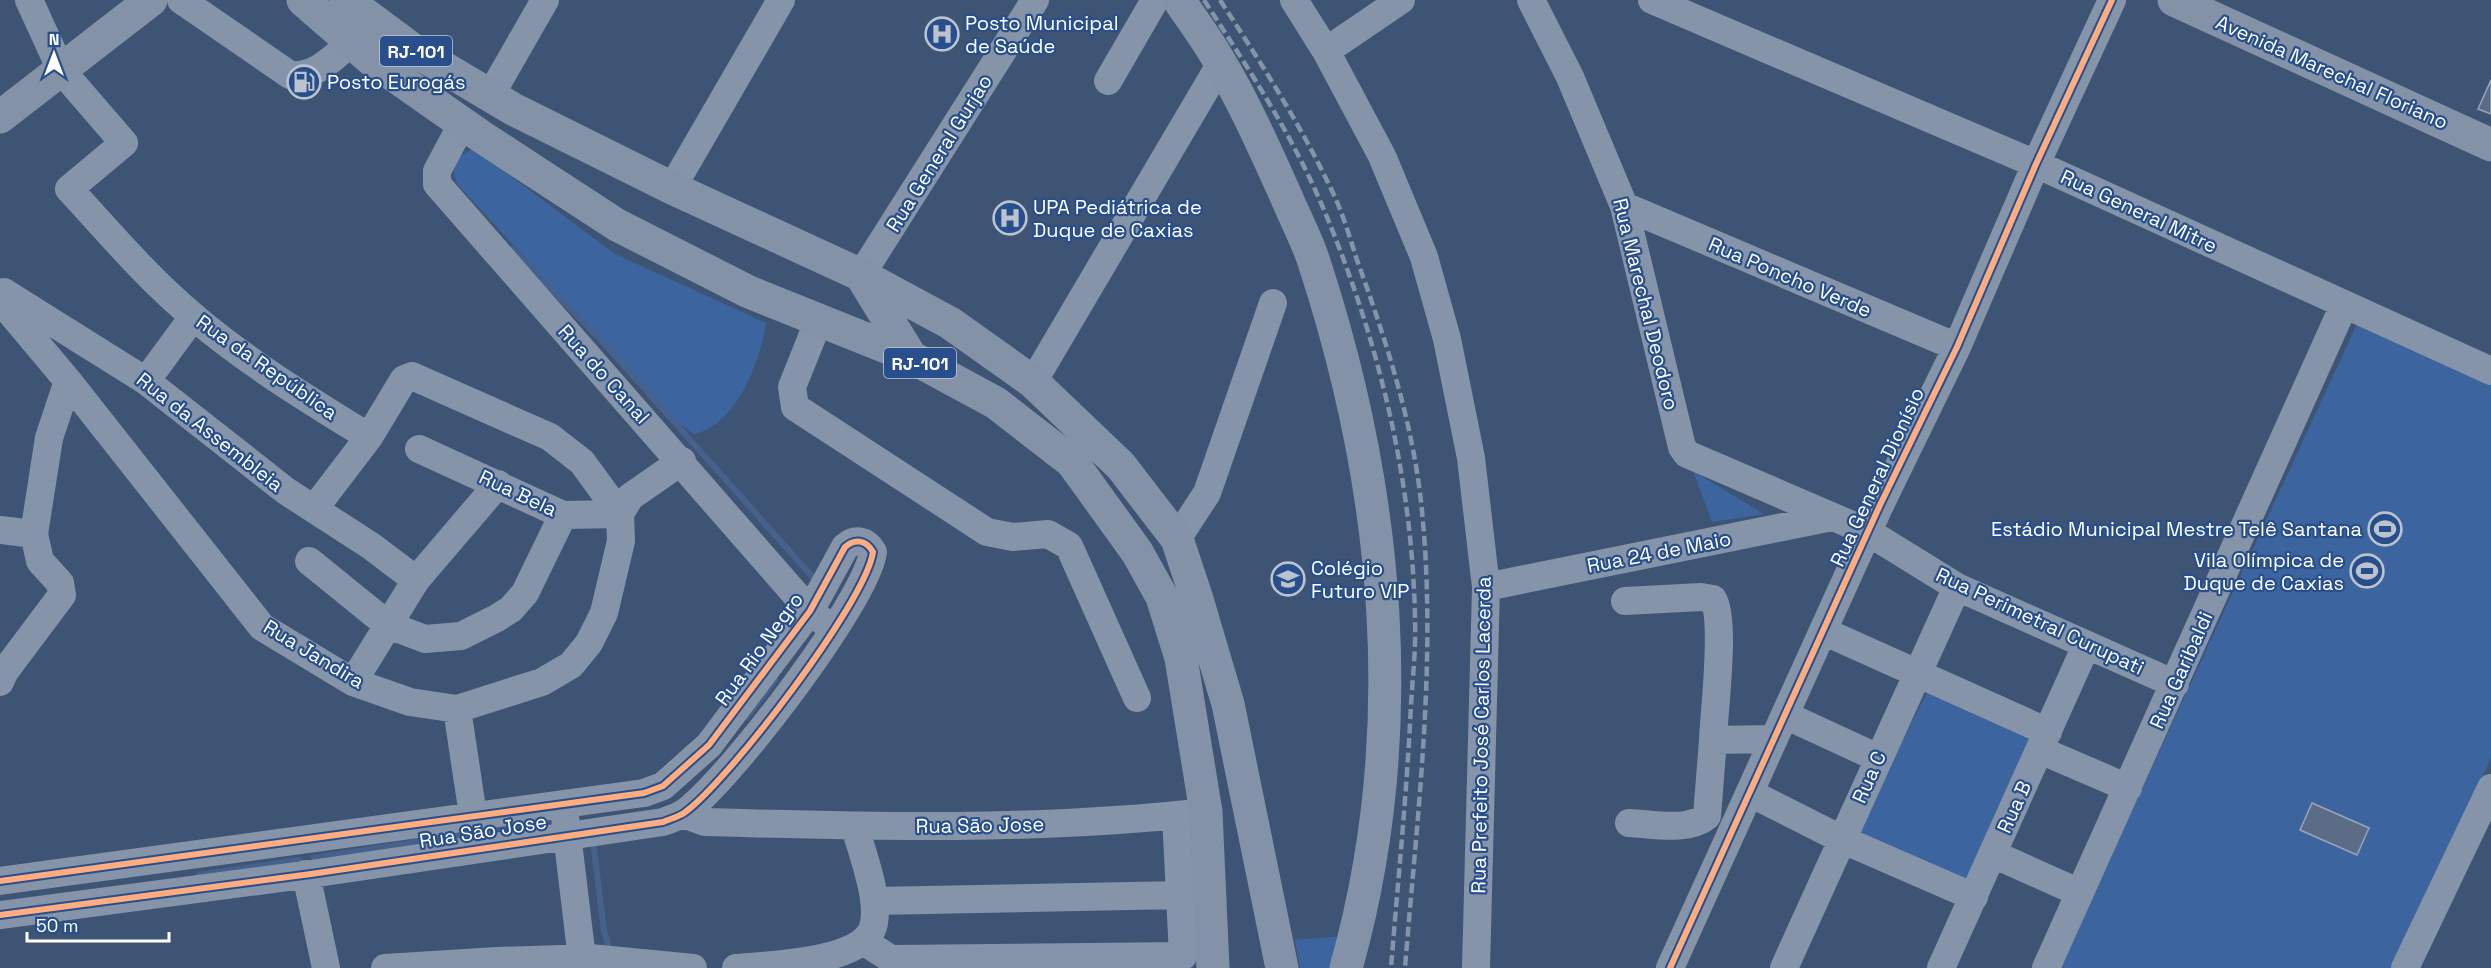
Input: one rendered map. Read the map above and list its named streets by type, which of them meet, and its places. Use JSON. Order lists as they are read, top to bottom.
{
  "streets": {
    "main road": ["RJ-101", "Avenida Marechal Floriano"],
    "street": [
      "Rua General Gurjao",
      "Rua General Mitre",
      "Rua Poncho Verde",
      "Rua Marechal Deodoro",
      "Rua da República",
      "Rua do Canal",
      "Rua da Assembleia",
      "Rua General Dionísio",
      "Rua Bela",
      "Rua 24 de Maio",
      "Rua Perimetral Curupati",
      "Rua Rio Negro",
      "Rua Jandira",
      "Rua Garibaldi",
      "Rua Prefeito José Carlos Lacerda",
      "Rua C",
      "Rua B",
      "Rua Sāo Jose"
    ]
  },
  "crossings": [
    ["RJ-101", "Rua General Gurjao"],
    ["RJ-101", "Rua do Canal"],
    ["RJ-101", "Rua Sāo Jose"],
    ["Rua General Mitre", "Rua General Dionísio"],
    ["Rua General Mitre", "Rua Garibaldi"],
    ["Rua Poncho Verde", "Rua Marechal Deodoro"],
    ["Rua Poncho Verde", "Rua General Dionísio"],
    ["Rua Marechal Deodoro", "Rua Perimetral Curupati"],
    ["Rua do Canal", "Rua Rio Negro"],
    ["Rua do Canal", "Rua Sāo Jose"],
    ["Rua General Dionísio", "Rua Perimetral Curupati"],
    ["Rua Bela", "Rua Jandira"],
    ["Rua 24 de Maio", "Rua Perimetral Curupati"],
    ["Rua 24 de Maio", "Rua Prefeito José Carlos Lacerda"],
    ["Rua Perimetral Curupati", "Rua Garibaldi"],
    ["Rua Perimetral Curupati", "Rua C"],
    ["Rua Perimetral Curupati", "Rua B"],
    ["Rua Rio Negro", "Rua Sāo Jose"]
  ],
  "places": {
    "hospital": ["Posto Municipal de Saúde", "UPA Pediátrica de Duque de Caxias"],
    "fuel station": ["Posto Eurogás"],
    "sports": ["Estádio Municipal Mestre Telê Santana", "Vila Olímpica de Duque de Caxias"],
    "school or university": ["Colégio Futuro VIP"]
  },
  "scale_bar": "50 m",
  "north": "top"
}
